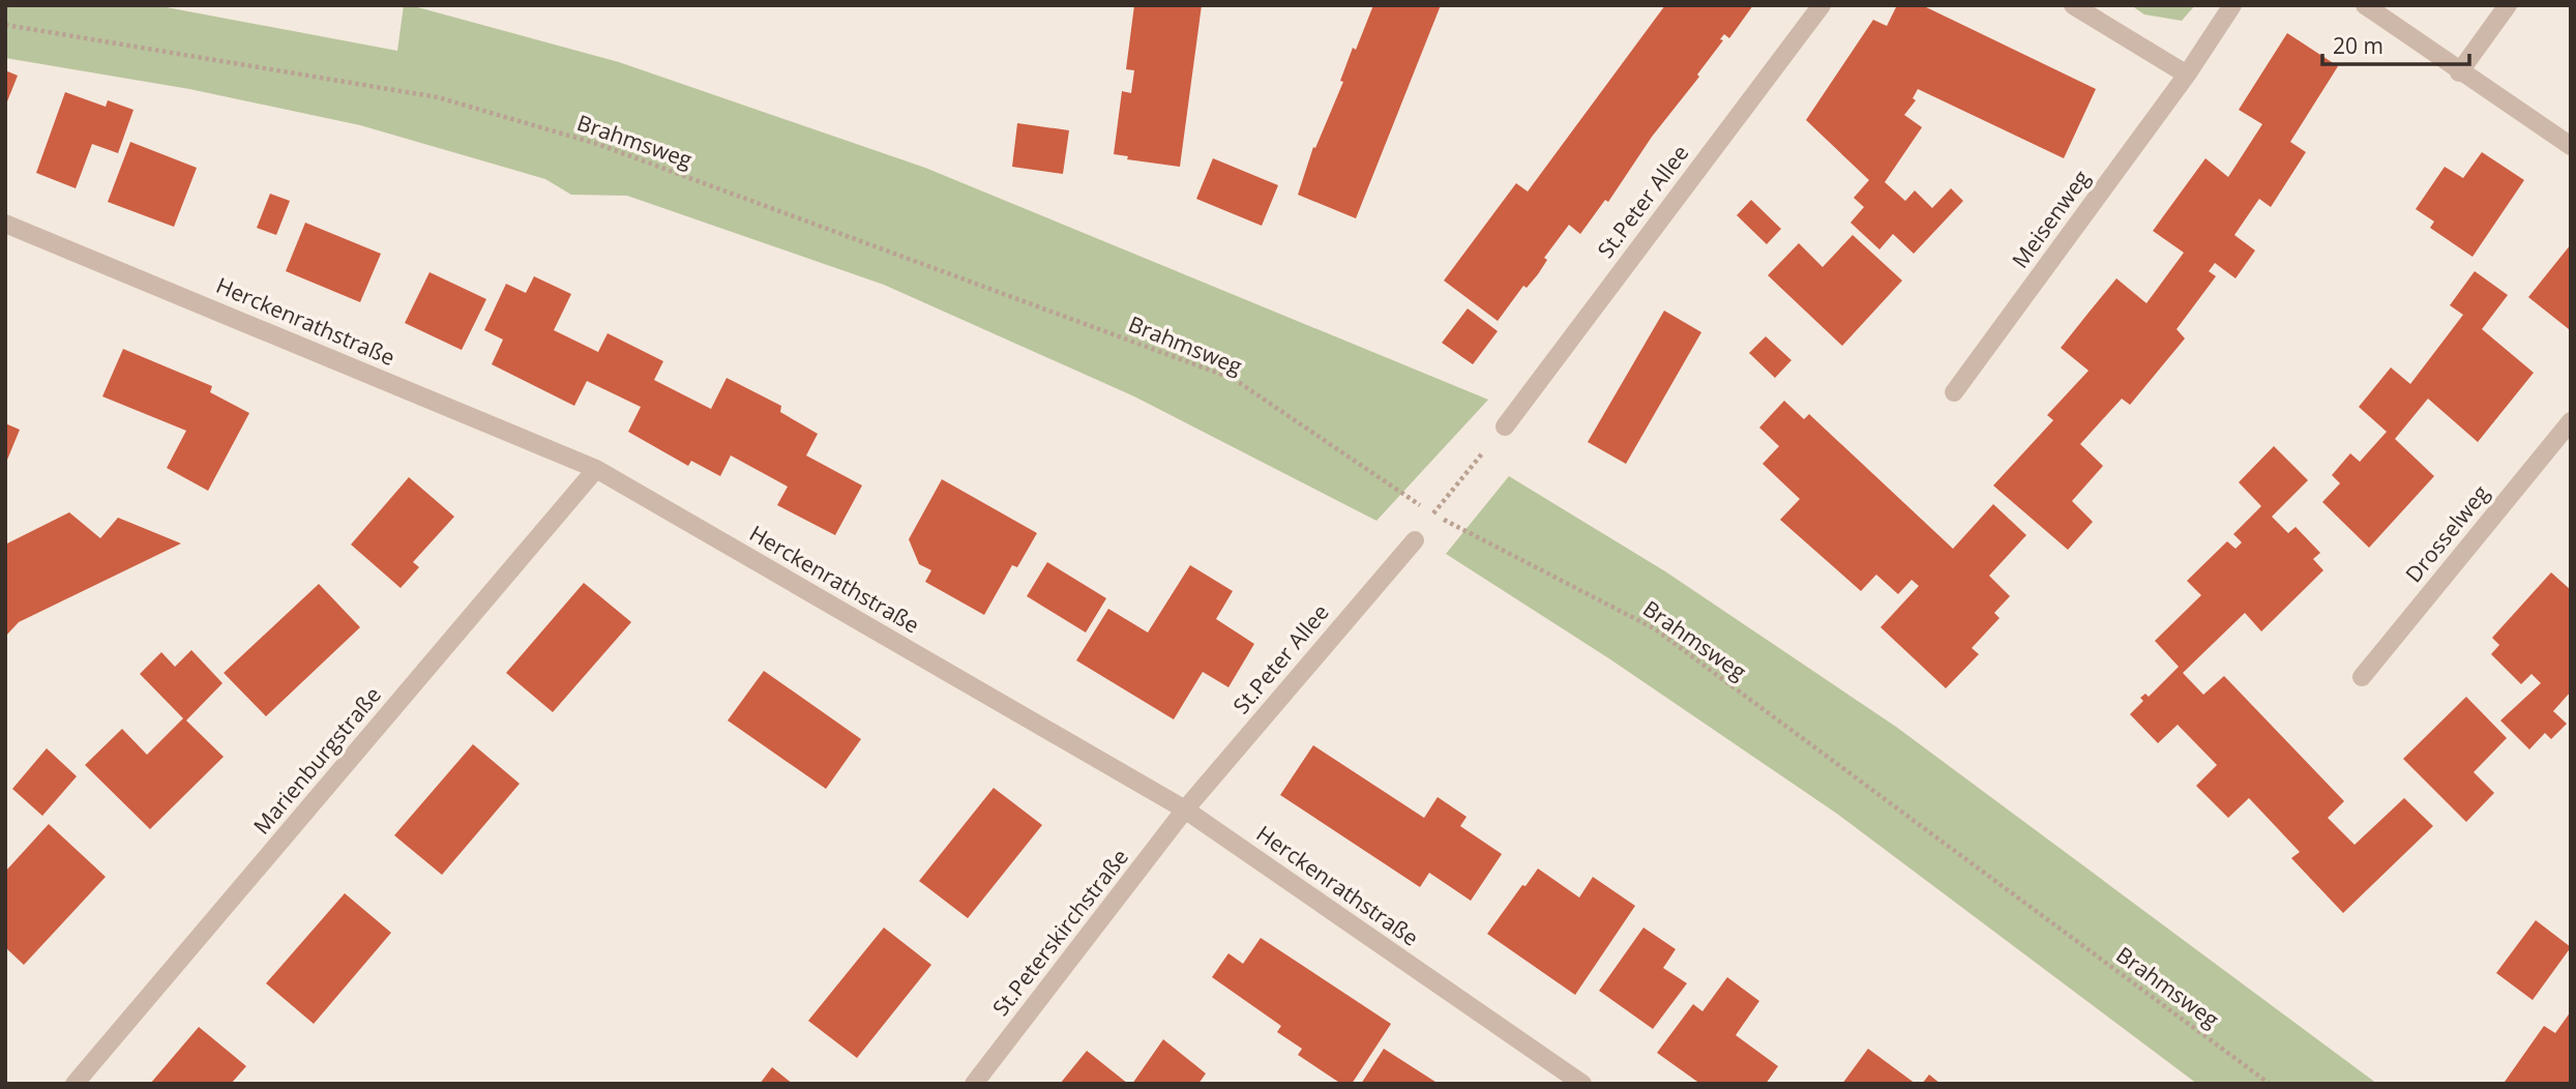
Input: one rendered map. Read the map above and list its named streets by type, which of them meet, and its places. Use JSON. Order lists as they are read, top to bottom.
{
  "streets": {
    "street": [
      "St.Peter Allee",
      "Meisenweg",
      "Herckenrathstraße",
      "Drosselweg",
      "Marienburgstraße",
      "St.Peterskirchstraße"
    ],
    "path": ["Brahmsweg"]
  },
  "crossings": [
    ["St.Peter Allee", "Herckenrathstraße"],
    ["St.Peter Allee", "St.Peterskirchstraße"],
    ["Herckenrathstraße", "Marienburgstraße"],
    ["Herckenrathstraße", "St.Peterskirchstraße"]
  ],
  "scale_bar": "20 m"
}
